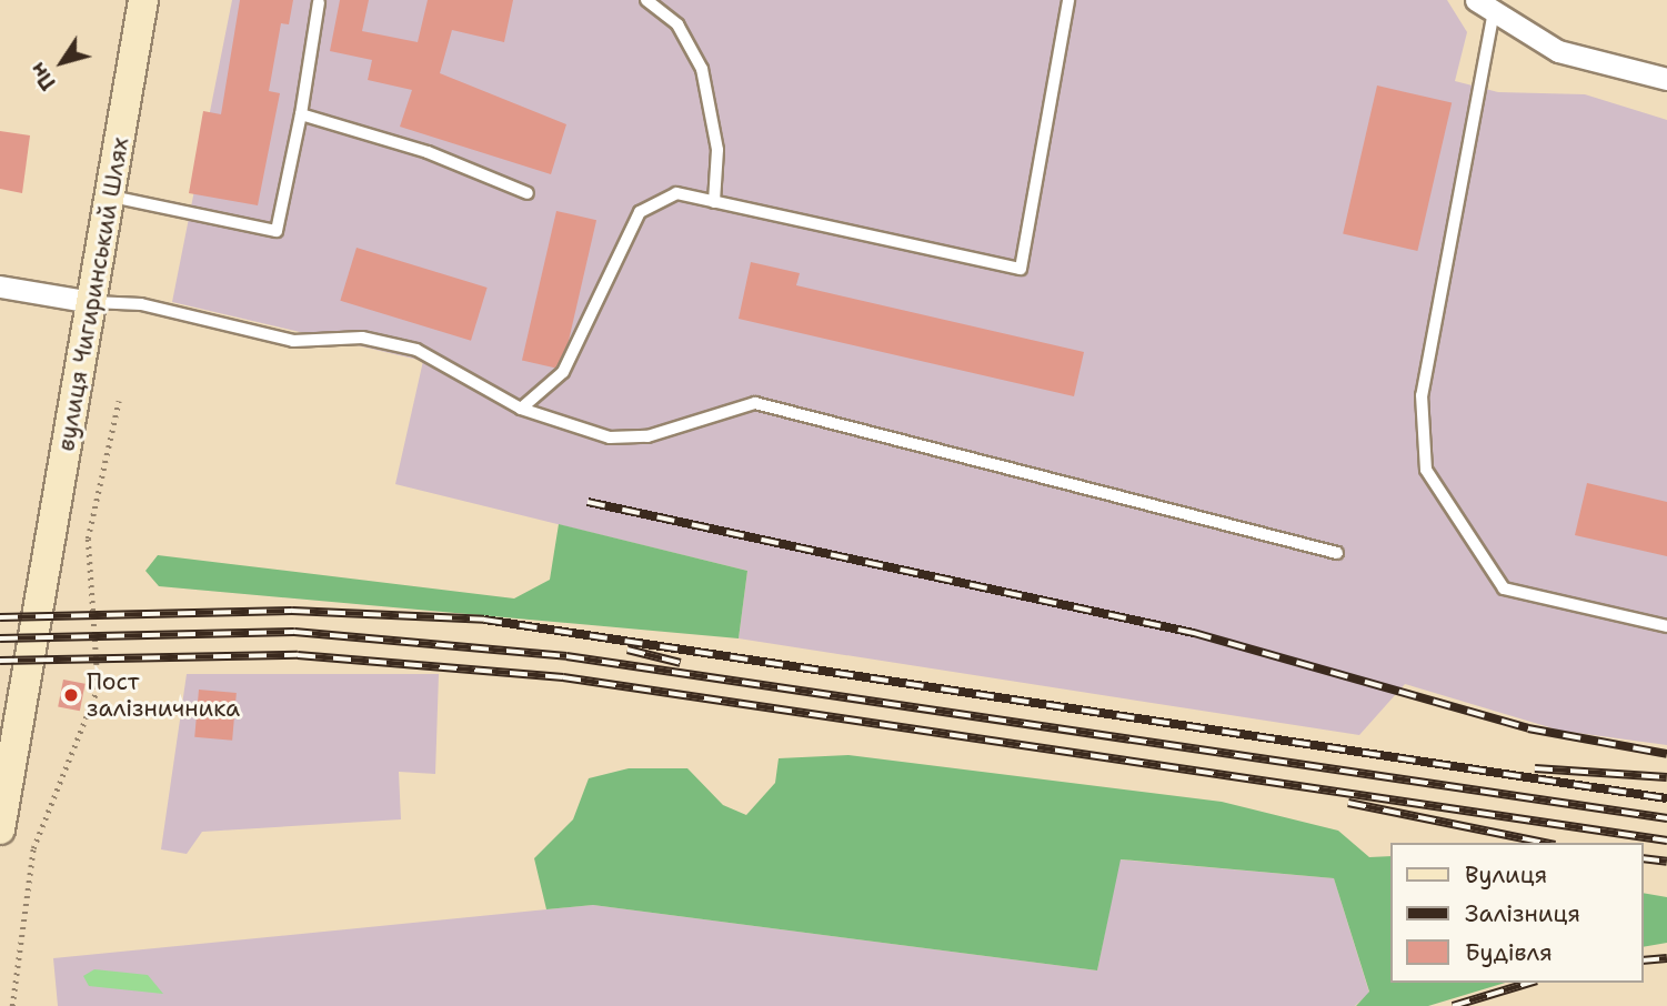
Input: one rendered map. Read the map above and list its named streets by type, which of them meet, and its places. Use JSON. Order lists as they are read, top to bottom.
{
  "streets": {
    "main road": ["вулиця Чигиринський Шлях"]
  },
  "places": ["Пост залізничника"],
  "legend": ["Вулиця", "Залізниця", "Будівля"],
  "north": "bottom left"
}
